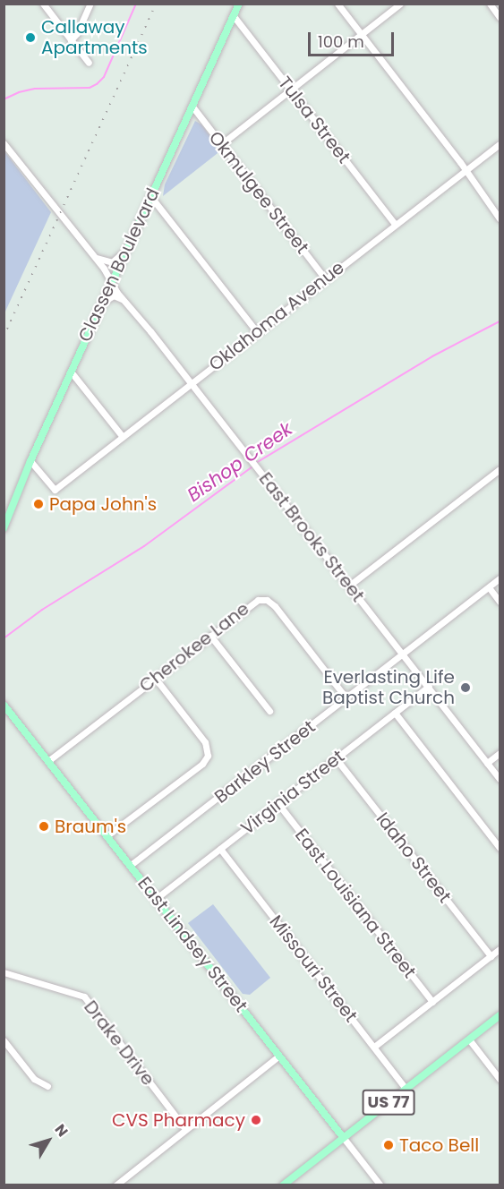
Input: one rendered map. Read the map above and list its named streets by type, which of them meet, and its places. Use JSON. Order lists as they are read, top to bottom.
{
  "streets": {
    "main road": ["Classen Boulevard", "East Lindsey Street", "US 77"],
    "street": [
      "Tulsa Street",
      "Okmulgee Street",
      "Oklahoma Avenue",
      "East Brooks Street",
      "Cherokee Lane",
      "Barkley Street",
      "Virginia Street",
      "Idaho Street",
      "East Louisiana Street",
      "Missouri Street",
      "Drake Drive"
    ]
  },
  "crossings": [
    ["Tulsa Street", "Classen Boulevard"],
    ["Tulsa Street", "Oklahoma Avenue"],
    ["Okmulgee Street", "Classen Boulevard"],
    ["Okmulgee Street", "Oklahoma Avenue"],
    ["Classen Boulevard", "Oklahoma Avenue"],
    ["Classen Boulevard", "East Brooks Street"],
    ["Oklahoma Avenue", "East Brooks Street"],
    ["East Brooks Street", "Barkley Street"],
    ["East Brooks Street", "Virginia Street"],
    ["Cherokee Lane", "Barkley Street"],
    ["Cherokee Lane", "East Lindsey Street"],
    ["Barkley Street", "East Lindsey Street"],
    ["Virginia Street", "Idaho Street"],
    ["Virginia Street", "East Louisiana Street"],
    ["Virginia Street", "East Lindsey Street"],
    ["Virginia Street", "Missouri Street"],
    ["East Lindsey Street", "US 77"],
    ["Missouri Street", "US 77"]
  ],
  "water": ["Bishop Creek"],
  "places": [
    "Callaway Apartments",
    "Papa John's",
    "Everlasting Life Baptist Church",
    "Braum's",
    "CVS Pharmacy",
    "Taco Bell"
  ],
  "scale_bar": "100 m",
  "north": "top right"
}
